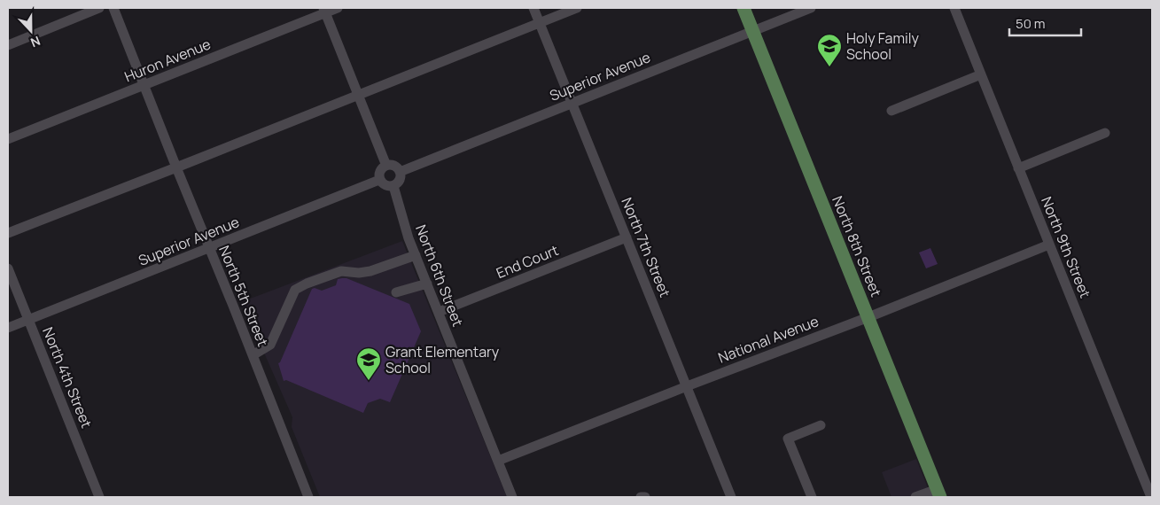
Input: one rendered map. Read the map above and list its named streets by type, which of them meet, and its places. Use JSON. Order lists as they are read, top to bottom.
{
  "streets": {
    "main road": ["North 8th Street"],
    "street": [
      "Huron Avenue",
      "Superior Avenue",
      "North 7th Street",
      "North 9th Street",
      "End Court",
      "North 6th Street",
      "North 5th Street",
      "National Avenue",
      "North 4th Street"
    ]
  },
  "crossings": [
    ["Huron Avenue", "North 5th Street"],
    ["Superior Avenue", "North 8th Street"],
    ["Superior Avenue", "North 7th Street"],
    ["Superior Avenue", "North 6th Street"],
    ["Superior Avenue", "North 5th Street"],
    ["Superior Avenue", "North 4th Street"],
    ["North 8th Street", "National Avenue"],
    ["North 7th Street", "End Court"],
    ["North 7th Street", "National Avenue"],
    ["North 9th Street", "National Avenue"],
    ["End Court", "North 6th Street"],
    ["North 6th Street", "National Avenue"]
  ],
  "places": {
    "school or university": ["Holy Family School", "Grant Elementary School"]
  },
  "scale_bar": "50 m",
  "north": "bottom"
}
